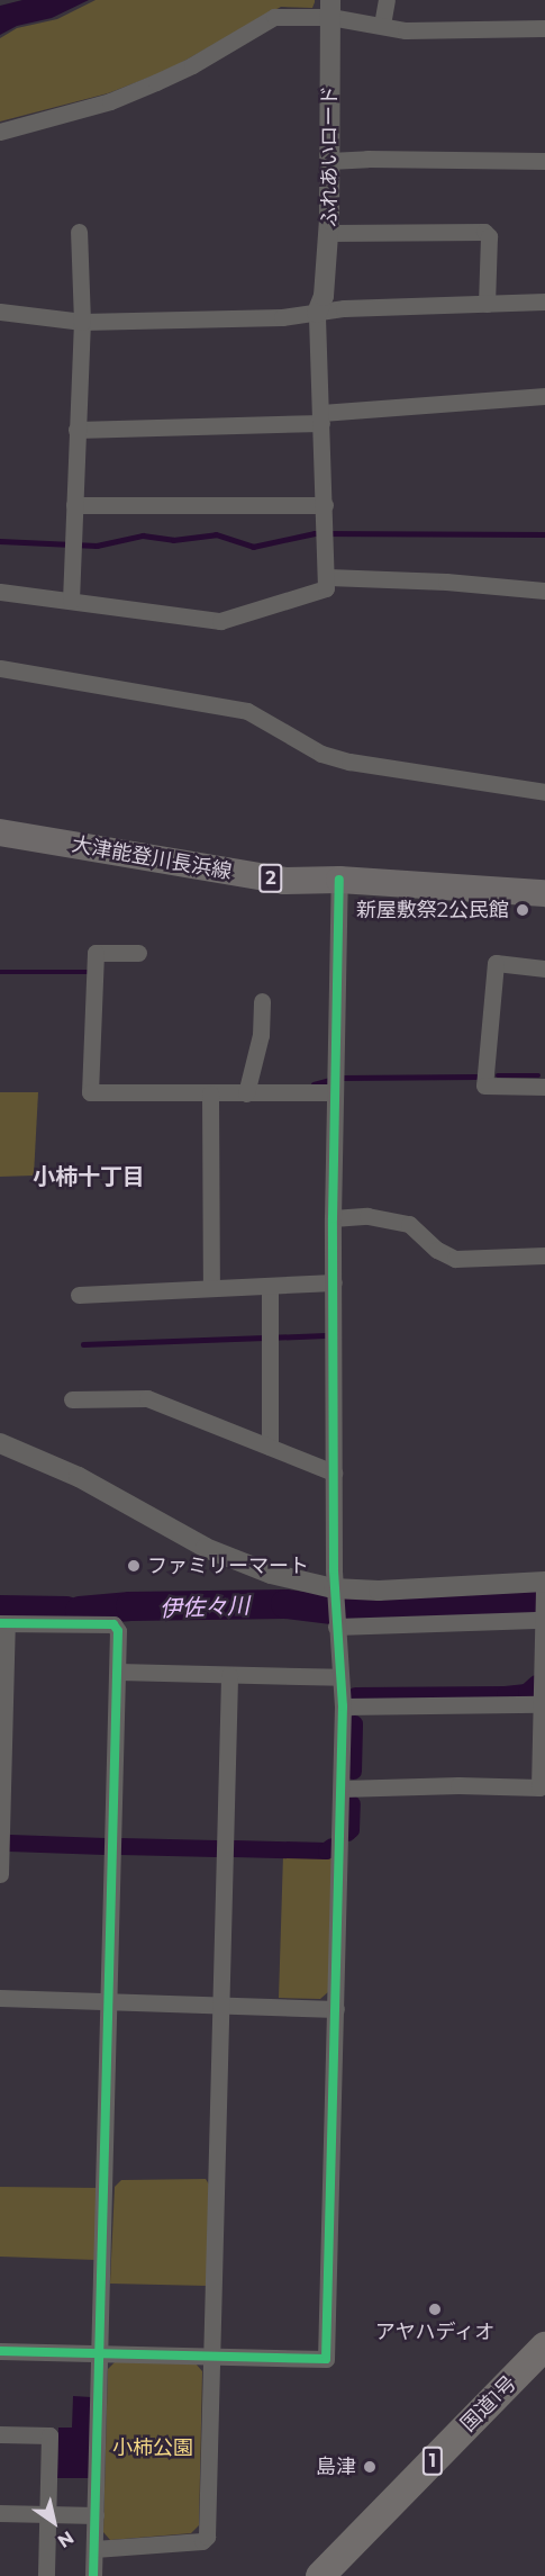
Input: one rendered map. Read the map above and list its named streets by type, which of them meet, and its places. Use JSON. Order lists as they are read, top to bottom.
{
  "streets": {
    "highway": ["国道1号", "1"],
    "main road": ["大津能登川長浜線", "2"],
    "street": ["ふれあいロード"]
  },
  "districts": ["小柿十丁目"],
  "water": ["伊佐々川"],
  "parks": ["小柿公園"],
  "places": [
    "新屋敷祭2公民館",
    "ファミリーマート",
    "アヤハディオ",
    "島津"
  ],
  "north": "bottom right"
}
